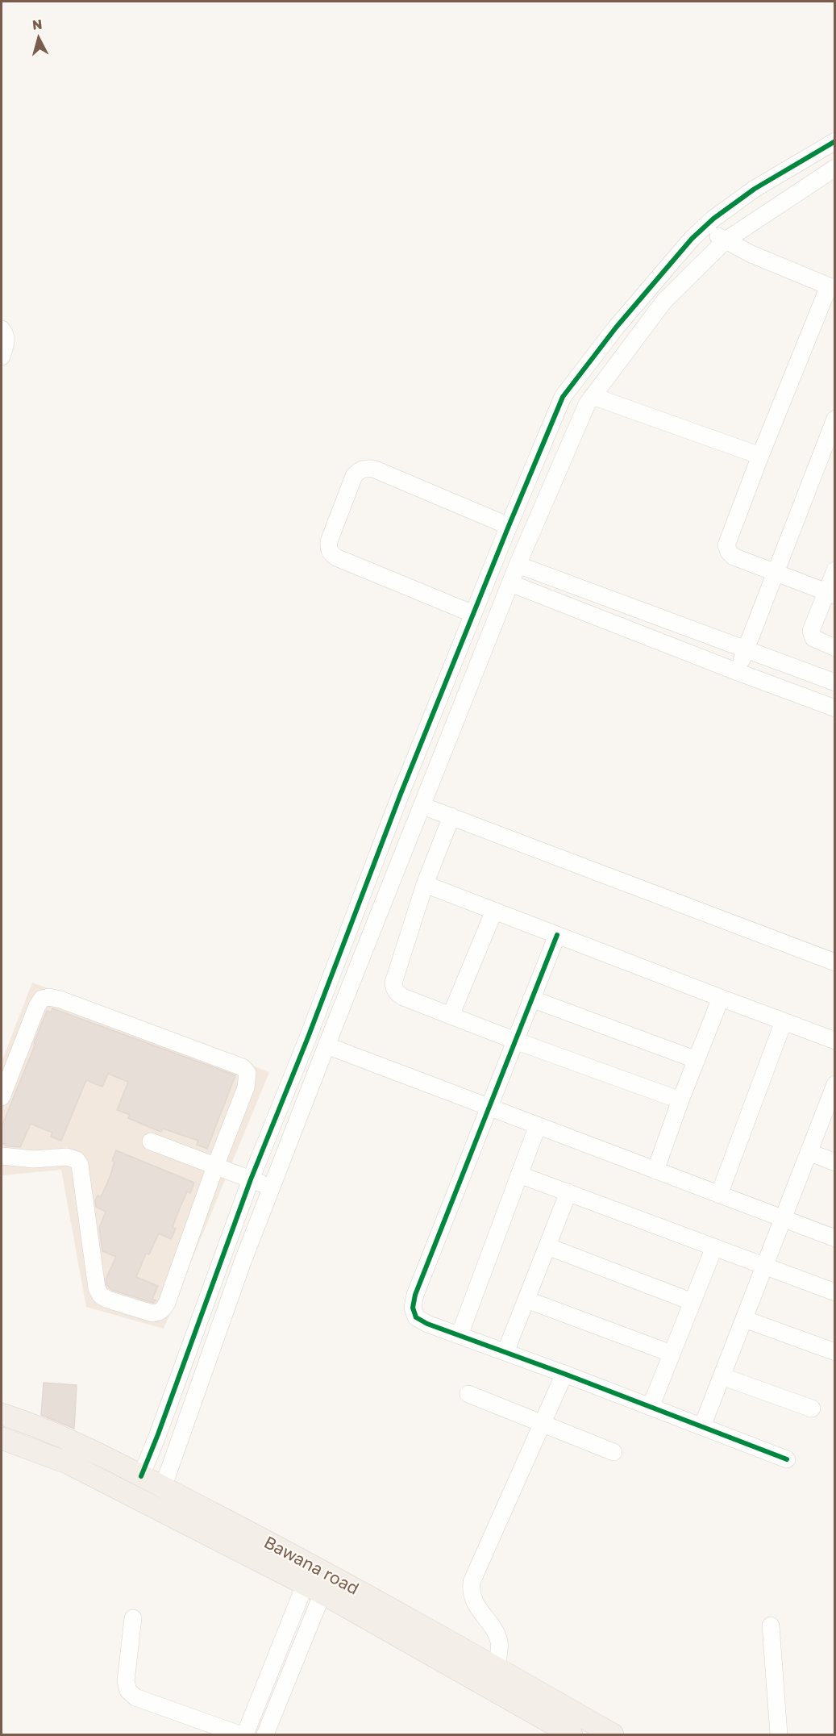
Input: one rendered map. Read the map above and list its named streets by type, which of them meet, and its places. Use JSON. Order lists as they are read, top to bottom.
{
  "streets": {
    "main road": ["Bawana road"]
  },
  "north": "top"
}
